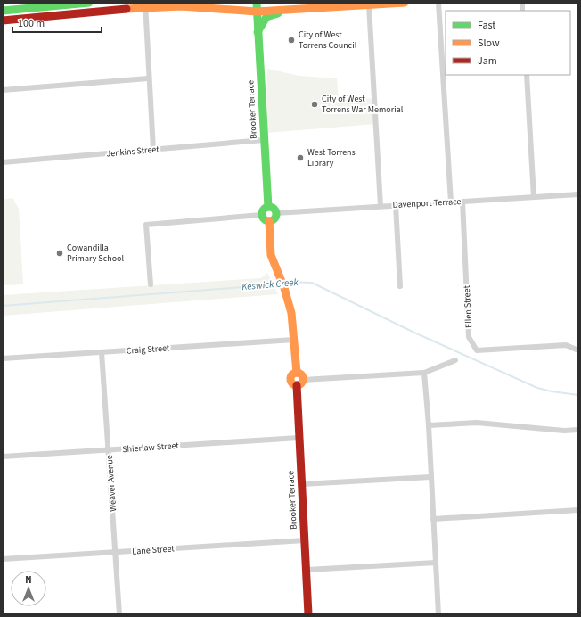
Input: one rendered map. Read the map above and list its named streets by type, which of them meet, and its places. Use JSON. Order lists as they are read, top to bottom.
{
  "streets": {
    "street": [
      "Brooker Terrace",
      "Jenkins Street",
      "Davenport Terrace",
      "Ellen Street",
      "Craig Street",
      "Shierlaw Street",
      "Weaver Avenue",
      "Lane Street"
    ]
  },
  "crossings": [
    ["Brooker Terrace", "Jenkins Street"],
    ["Brooker Terrace", "Davenport Terrace"],
    ["Brooker Terrace", "Shierlaw Street"],
    ["Brooker Terrace", "Lane Street"],
    ["Davenport Terrace", "Ellen Street"],
    ["Craig Street", "Weaver Avenue"],
    ["Shierlaw Street", "Weaver Avenue"],
    ["Weaver Avenue", "Lane Street"]
  ],
  "water": ["Keswick Creek"],
  "places": [
    "City of West Torrens Council",
    "City of West Torrens War Memorial",
    "West Torrens Library",
    "Cowandilla Primary School"
  ],
  "legend": ["Fast", "Slow", "Jam"],
  "scale_bar": "100 m",
  "north": "top"
}
